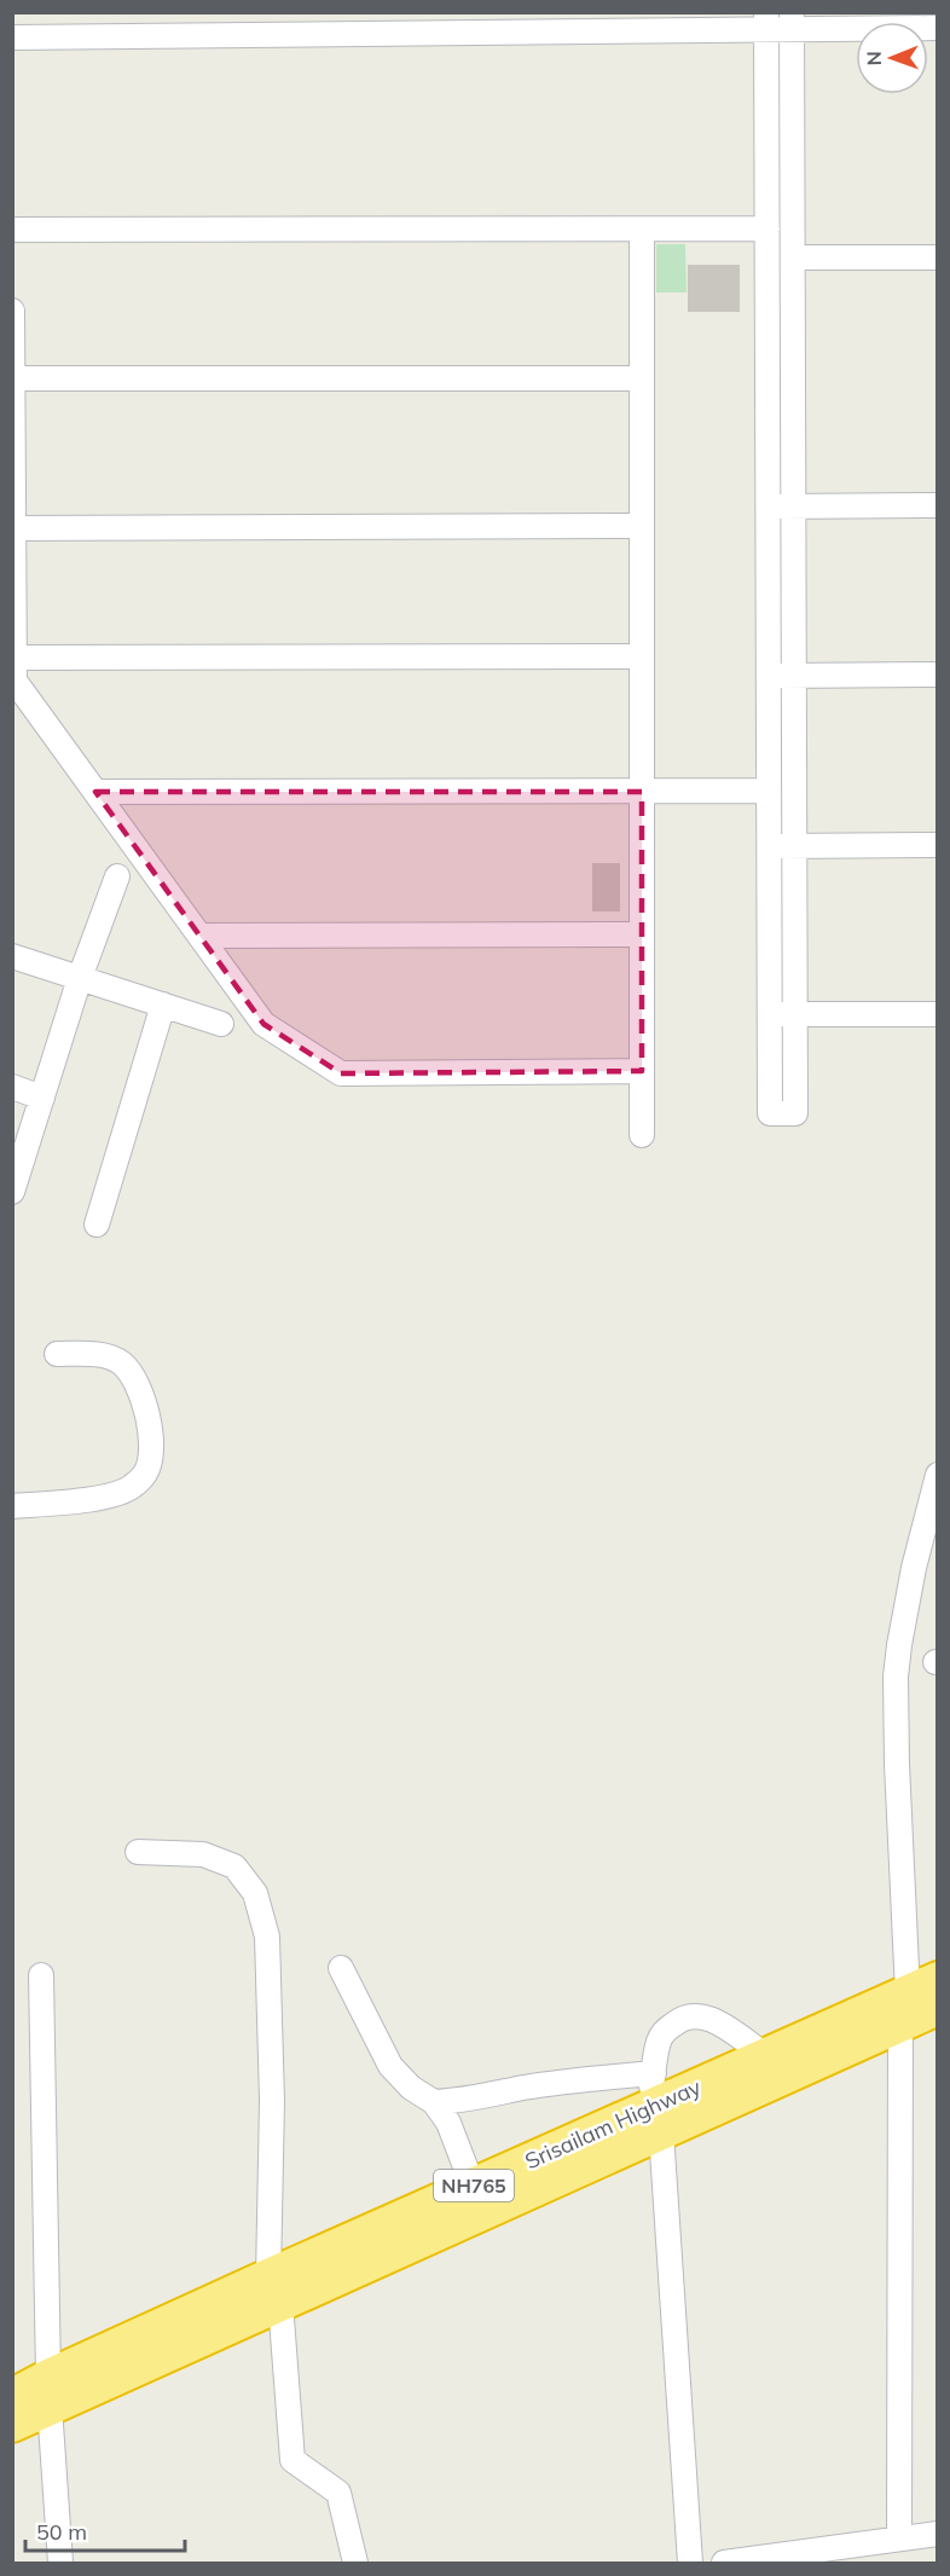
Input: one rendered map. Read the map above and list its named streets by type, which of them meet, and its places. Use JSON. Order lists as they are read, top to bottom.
{
  "streets": {
    "highway": ["Srisailam Highway", "NH765"]
  },
  "scale_bar": "50 m",
  "north": "left"
}
